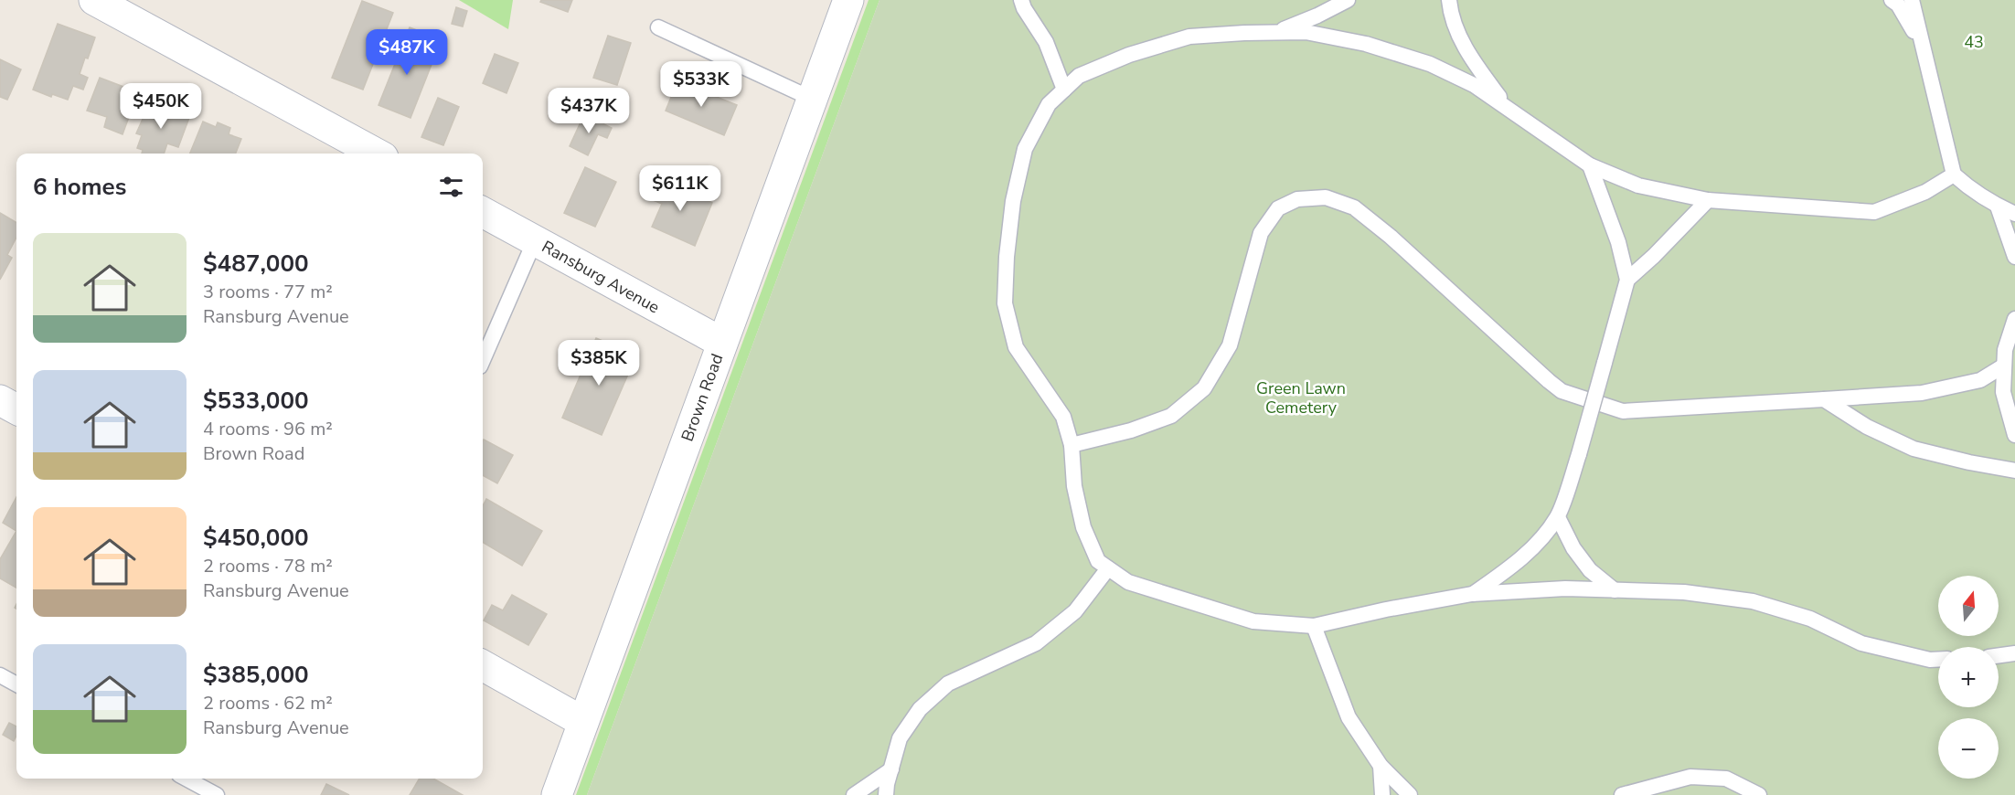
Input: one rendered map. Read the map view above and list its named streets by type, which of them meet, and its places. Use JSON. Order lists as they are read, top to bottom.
{
  "streets": {
    "main road": ["Ransburg Avenue", "Brown Road"]
  },
  "crossings": [
    ["Ransburg Avenue", "Brown Road"]
  ],
  "parks": ["43", "Green Lawn Cemetery"],
  "north": "top",
  "page": {
    "price": [
      "$487K",
      "$533K",
      "$450K",
      "$437K",
      "$611K",
      "$385K"
    ],
    "heading": "6 homes",
    "list": [
      {
        "name": "$487,000",
        "note": "3 rooms · 77 m² · Ransburg Avenue"
      },
      {
        "name": "$533,000",
        "note": "4 rooms · 96 m² · Brown Road"
      },
      {
        "name": "$450,000",
        "note": "2 rooms · 78 m² · Ransburg Avenue"
      },
      {
        "name": "$385,000",
        "note": "2 rooms · 62 m² · Ransburg Avenue"
      }
    ],
    "map_buttons": ["+", "−"]
  }
}
